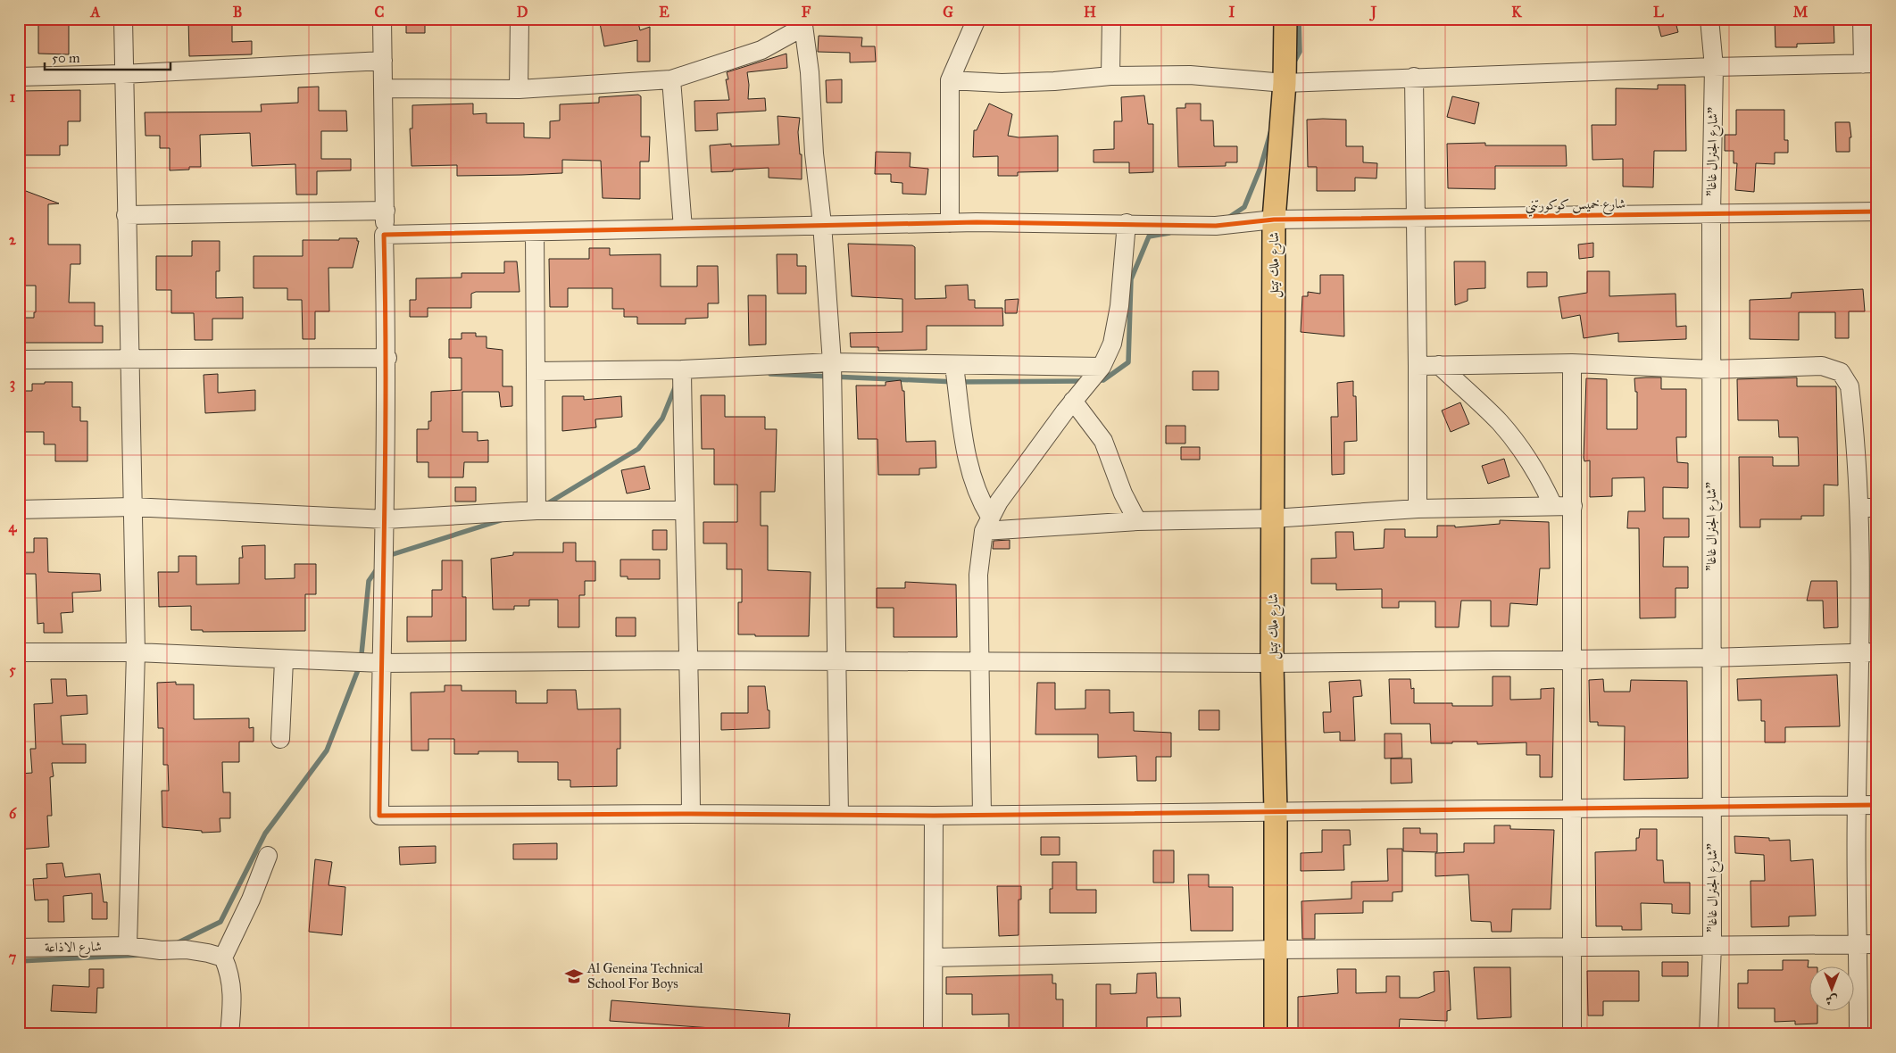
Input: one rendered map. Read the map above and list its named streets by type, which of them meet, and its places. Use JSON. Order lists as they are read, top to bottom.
{
  "streets": {
    "main road": ["شارع ملك تيتل"],
    "street": ["\"شارع الجنرال غاغا\"", "شارع خميس كوكورتني", "شارع الاذاعة"]
  },
  "crossings": [
    ["\"شارع الجنرال غاغا\"", "شارع خميس كوكورتني"],
    ["شارع خميس كوكورتني", "شارع ملك تيتل"]
  ],
  "places": {
    "school or university": ["Al Geneina Technical School For Boys"]
  },
  "scale_bar": "50 m",
  "north": "bottom",
  "grid": {
    "columns": [
      "A",
      "B",
      "C",
      "D",
      "E",
      "F",
      "G",
      "H",
      "I",
      "J",
      "K",
      "L",
      "M"
    ],
    "rows": [
      "1",
      "2",
      "3",
      "4",
      "5",
      "6",
      "7"
    ]
  }
}
